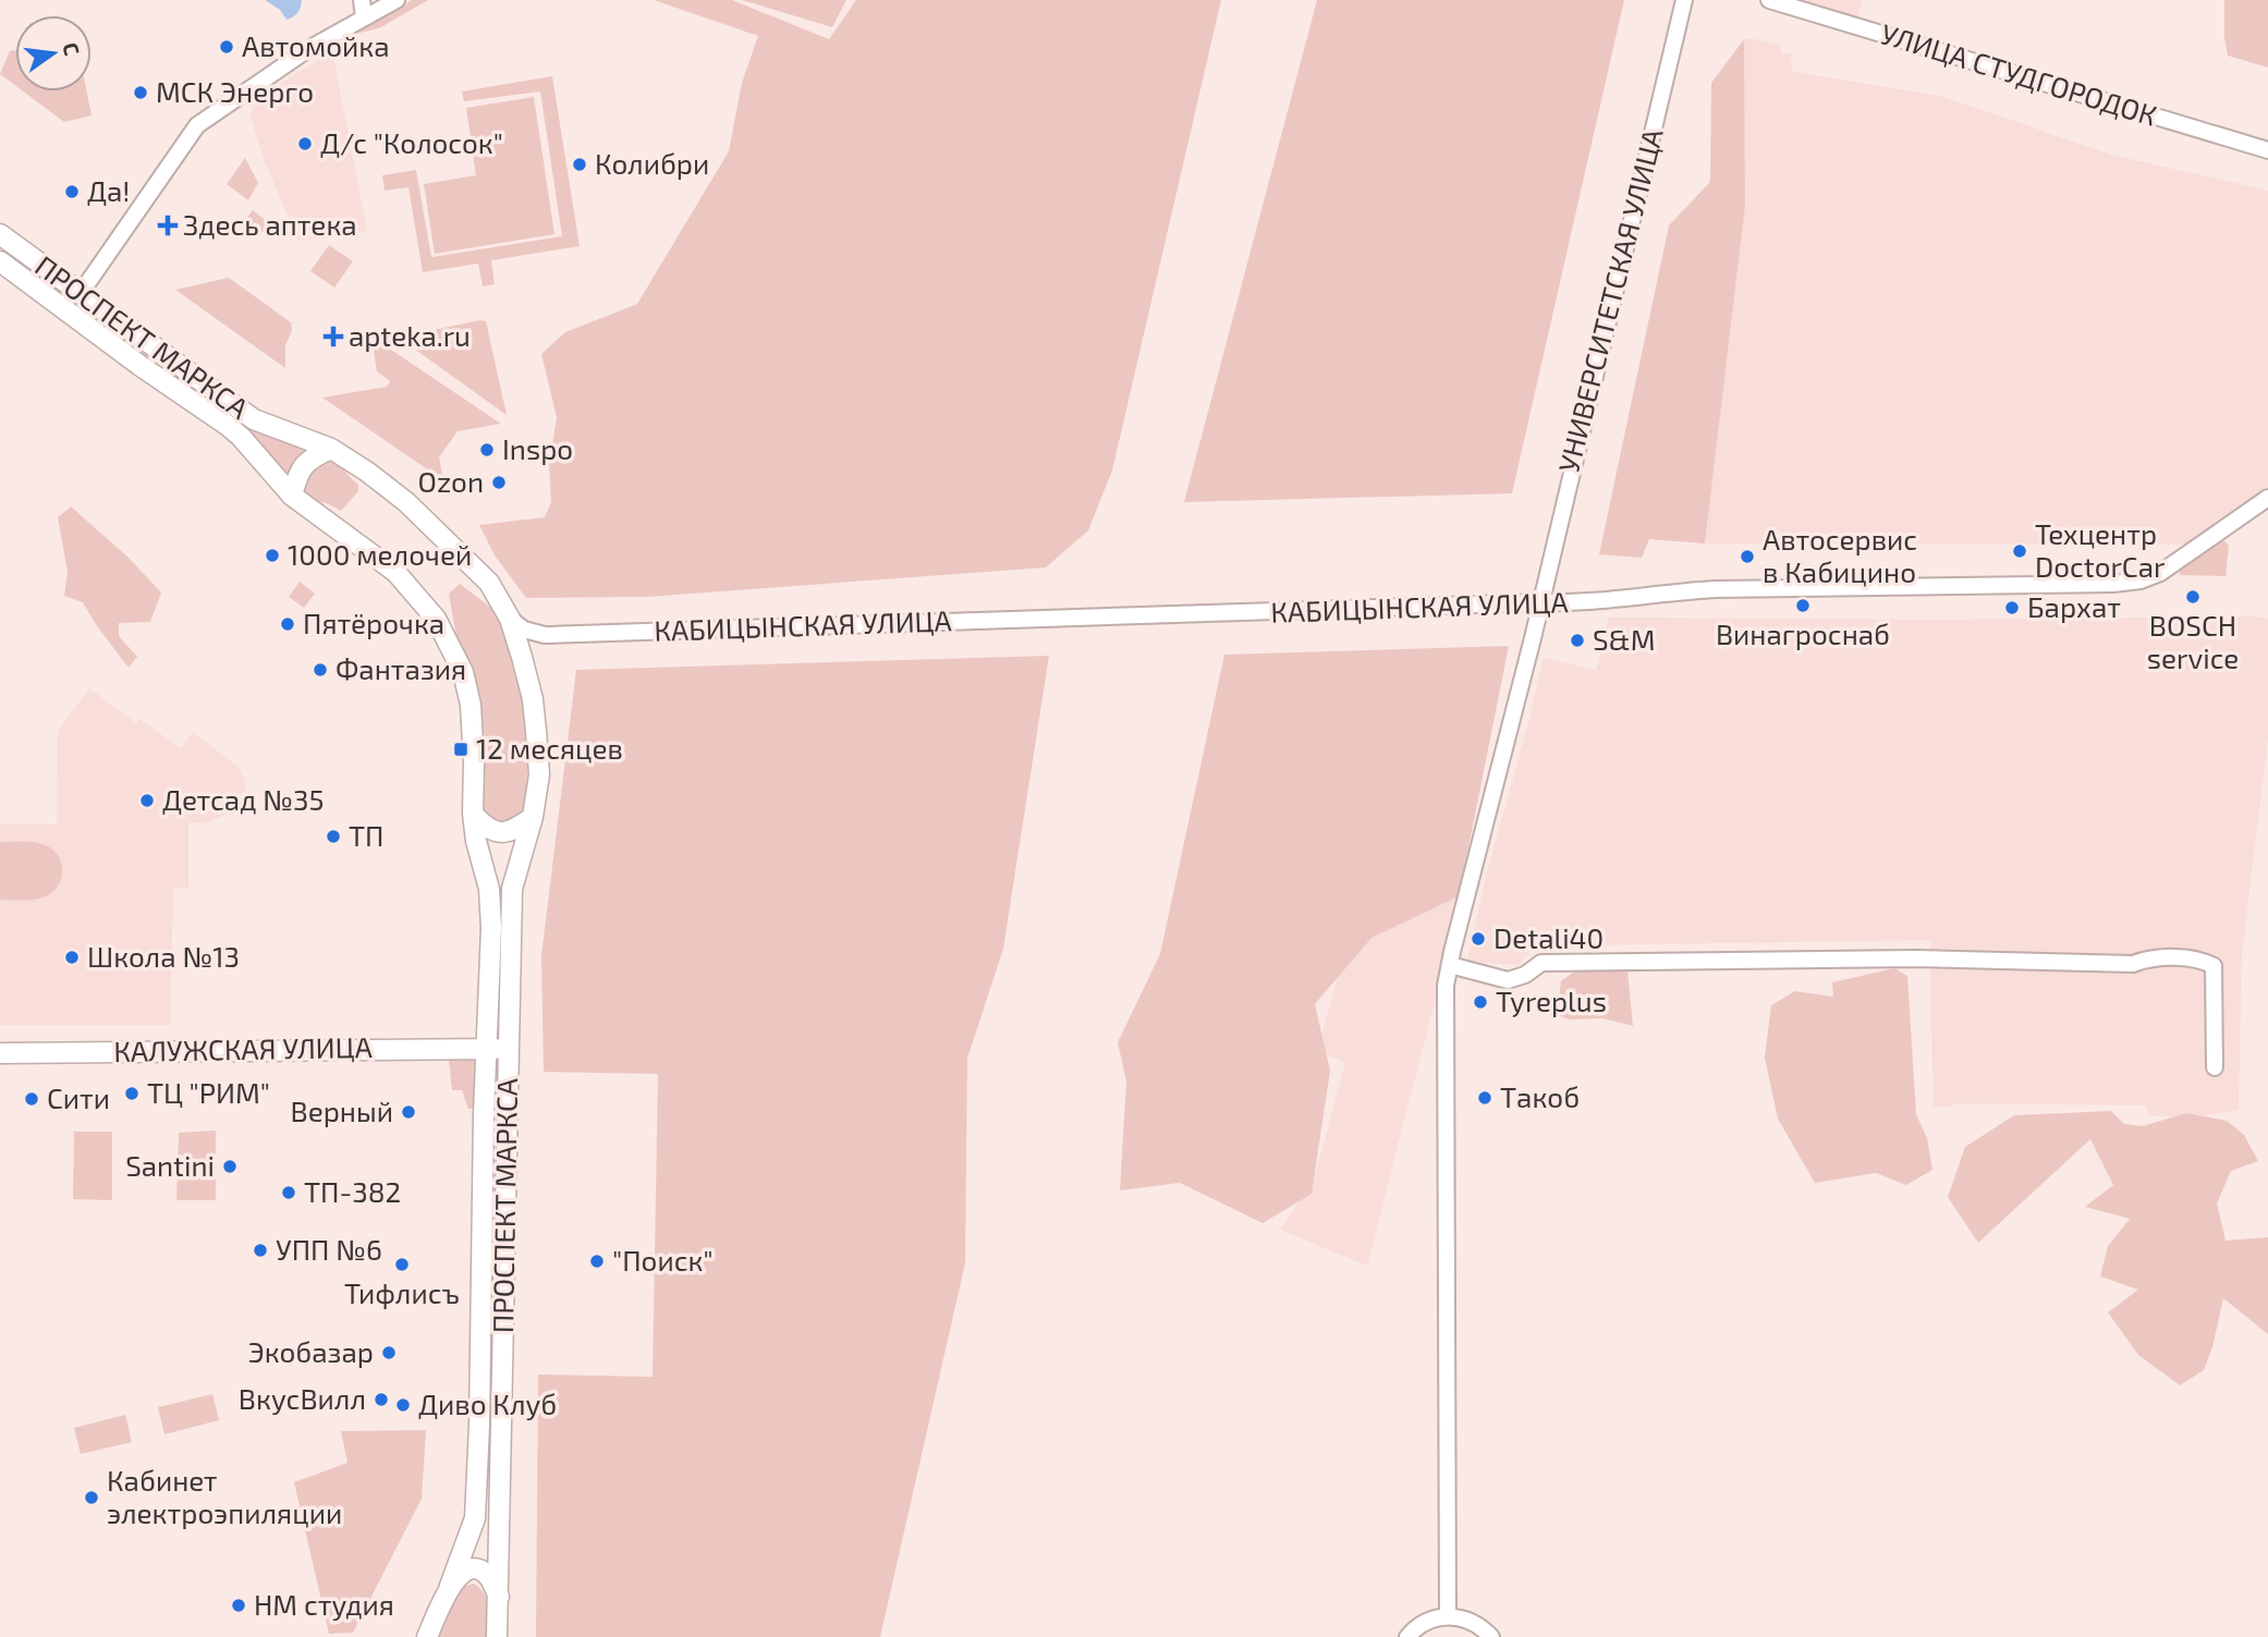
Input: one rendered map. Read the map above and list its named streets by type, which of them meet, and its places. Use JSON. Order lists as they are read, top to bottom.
{
  "streets": {
    "main road": ["ПРОСПЕКТ МАРКСА", "КАЛУЖСКАЯ УЛИЦА"],
    "street": ["УЛИЦА СТУДГОРОДОК", "УНИВЕРСИТЕТСКАЯ УЛИЦА", "КАБИЦЫНСКАЯ УЛИЦА"]
  },
  "crossings": [
    ["УНИВЕРСИТЕТСКАЯ УЛИЦА", "КАБИЦЫНСКАЯ УЛИЦА"],
    ["ПРОСПЕКТ МАРКСА", "КАЛУЖСКАЯ УЛИЦА"]
  ],
  "places": {
    "other": [
      "Автомойка",
      "МСК Энерго",
      "Д/с \"Колосок\"",
      "Колибри",
      "Да!",
      "Inspo",
      "Ozon",
      "Техцентр DoctorCar",
      "1000 мелочей",
      "Автосервис в Кабицино",
      "BOSCH service",
      "Винагроснаб",
      "Бархат",
      "Пятёрочка",
      "S&M",
      "Фантазия",
      "Детсад №35",
      "ТП",
      "Detali40",
      "Школа №13",
      "Tyreplus",
      "ТЦ \"РИМ\"",
      "Такоб",
      "Сити",
      "Верный",
      "Santini",
      "ТП-382",
      "УПП №6",
      "\"Поиск\"",
      "Тифлисъ",
      "Экобазар",
      "ВкусВилл",
      "Диво Клуб",
      "Кабинет электроэпиляции",
      "HM студия"
    ],
    "health": ["Здесь аптека", "apteka.ru"],
    "transit": ["12 месяцев"]
  },
  "north": "right"
}
